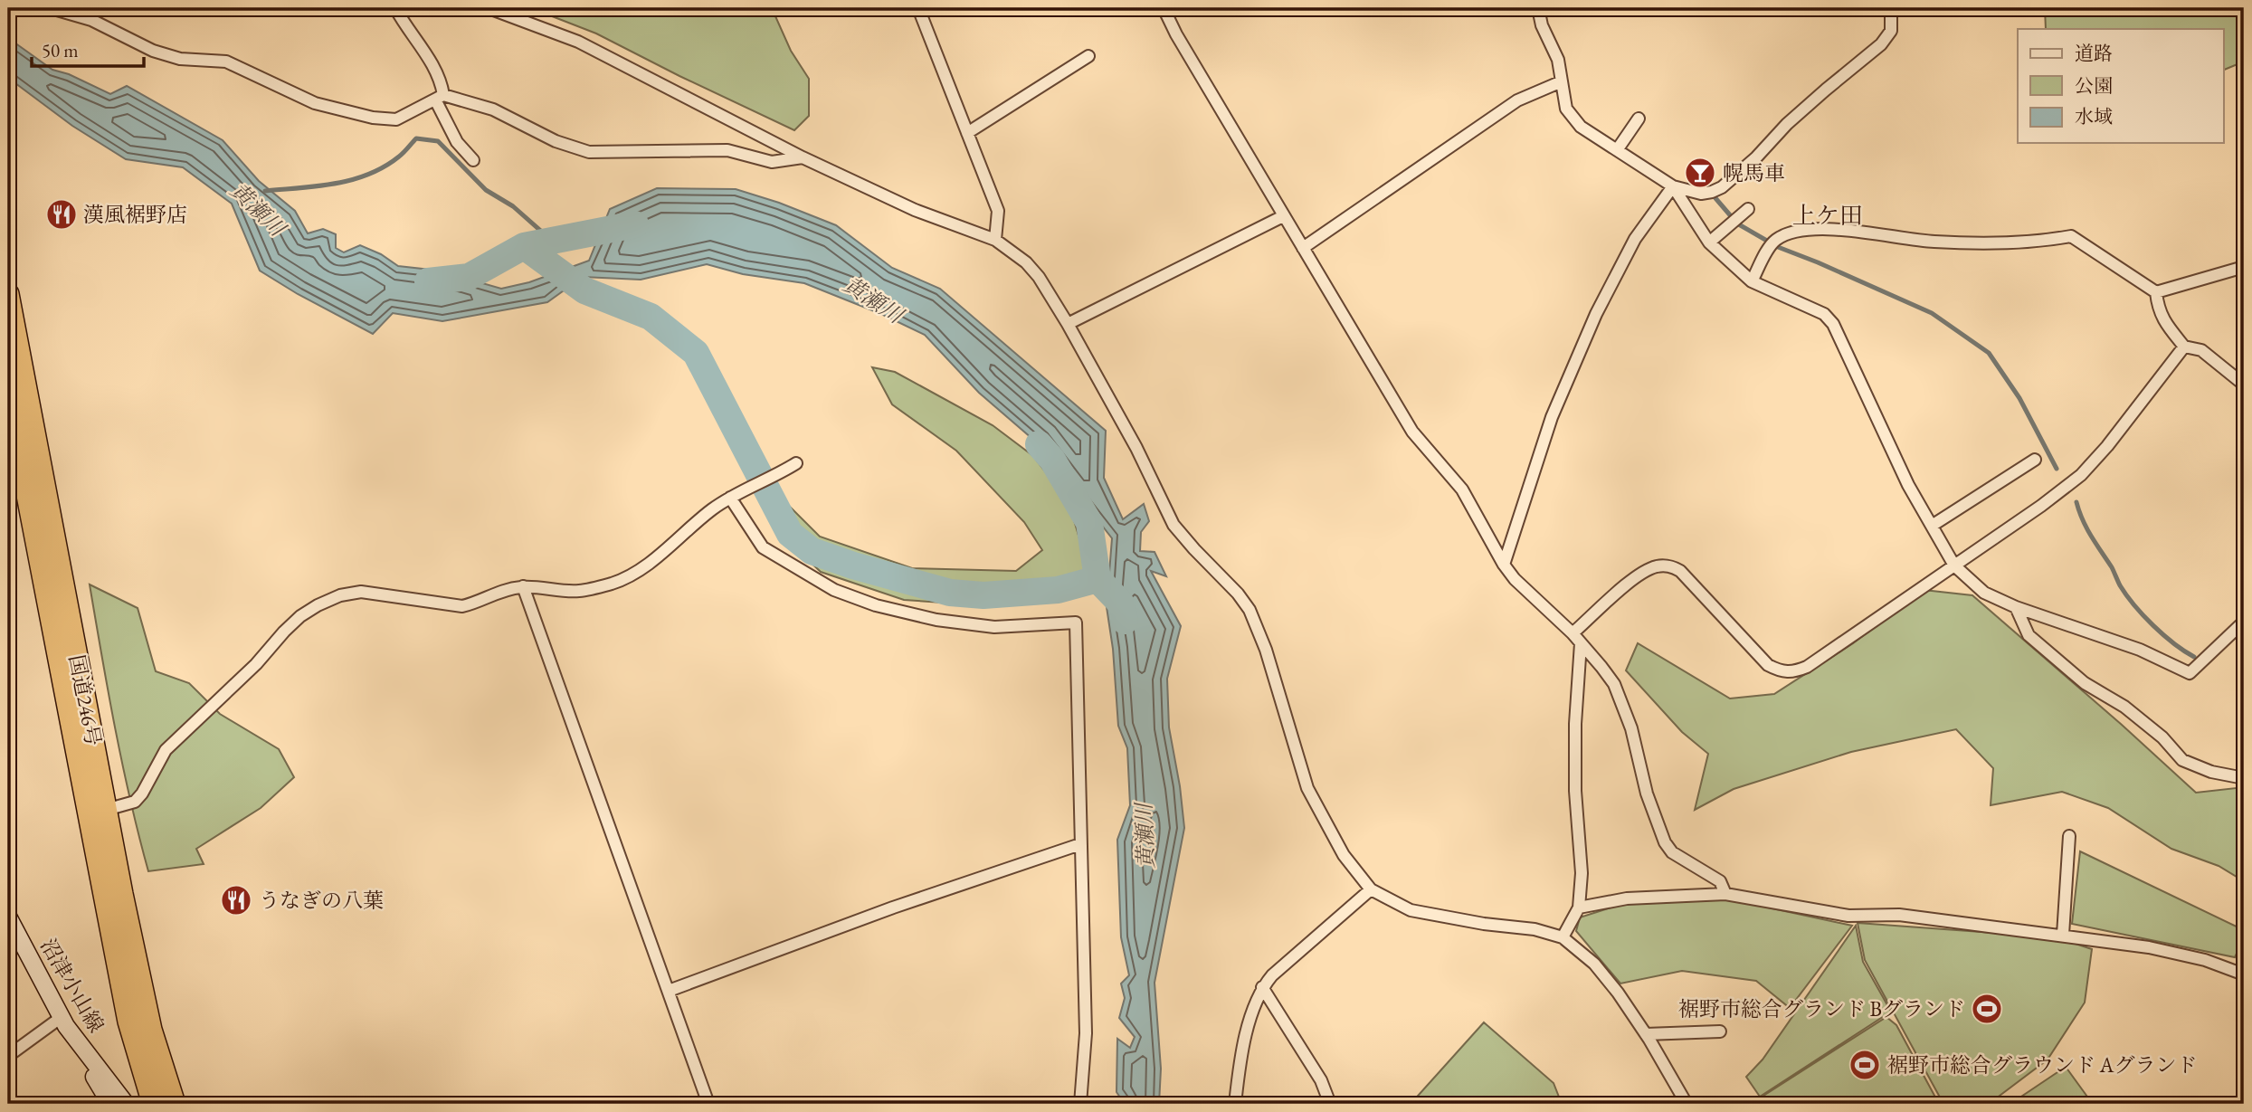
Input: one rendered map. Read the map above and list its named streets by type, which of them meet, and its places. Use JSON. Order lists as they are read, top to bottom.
{
  "streets": {
    "highway": ["国道246号"],
    "main road": ["沼津小山線"]
  },
  "districts": ["上ケ田"],
  "water": ["黄瀬川"],
  "places": {
    "bar": ["幌馬車"],
    "restaurant": ["漢風裾野店", "うなぎの八葉"],
    "sports": ["裾野市総合グランド Bグランド", "裾野市総合グラウンド Aグランド"]
  },
  "legend": ["道路", "公園", "水域"],
  "scale_bar": "50 m"
}
